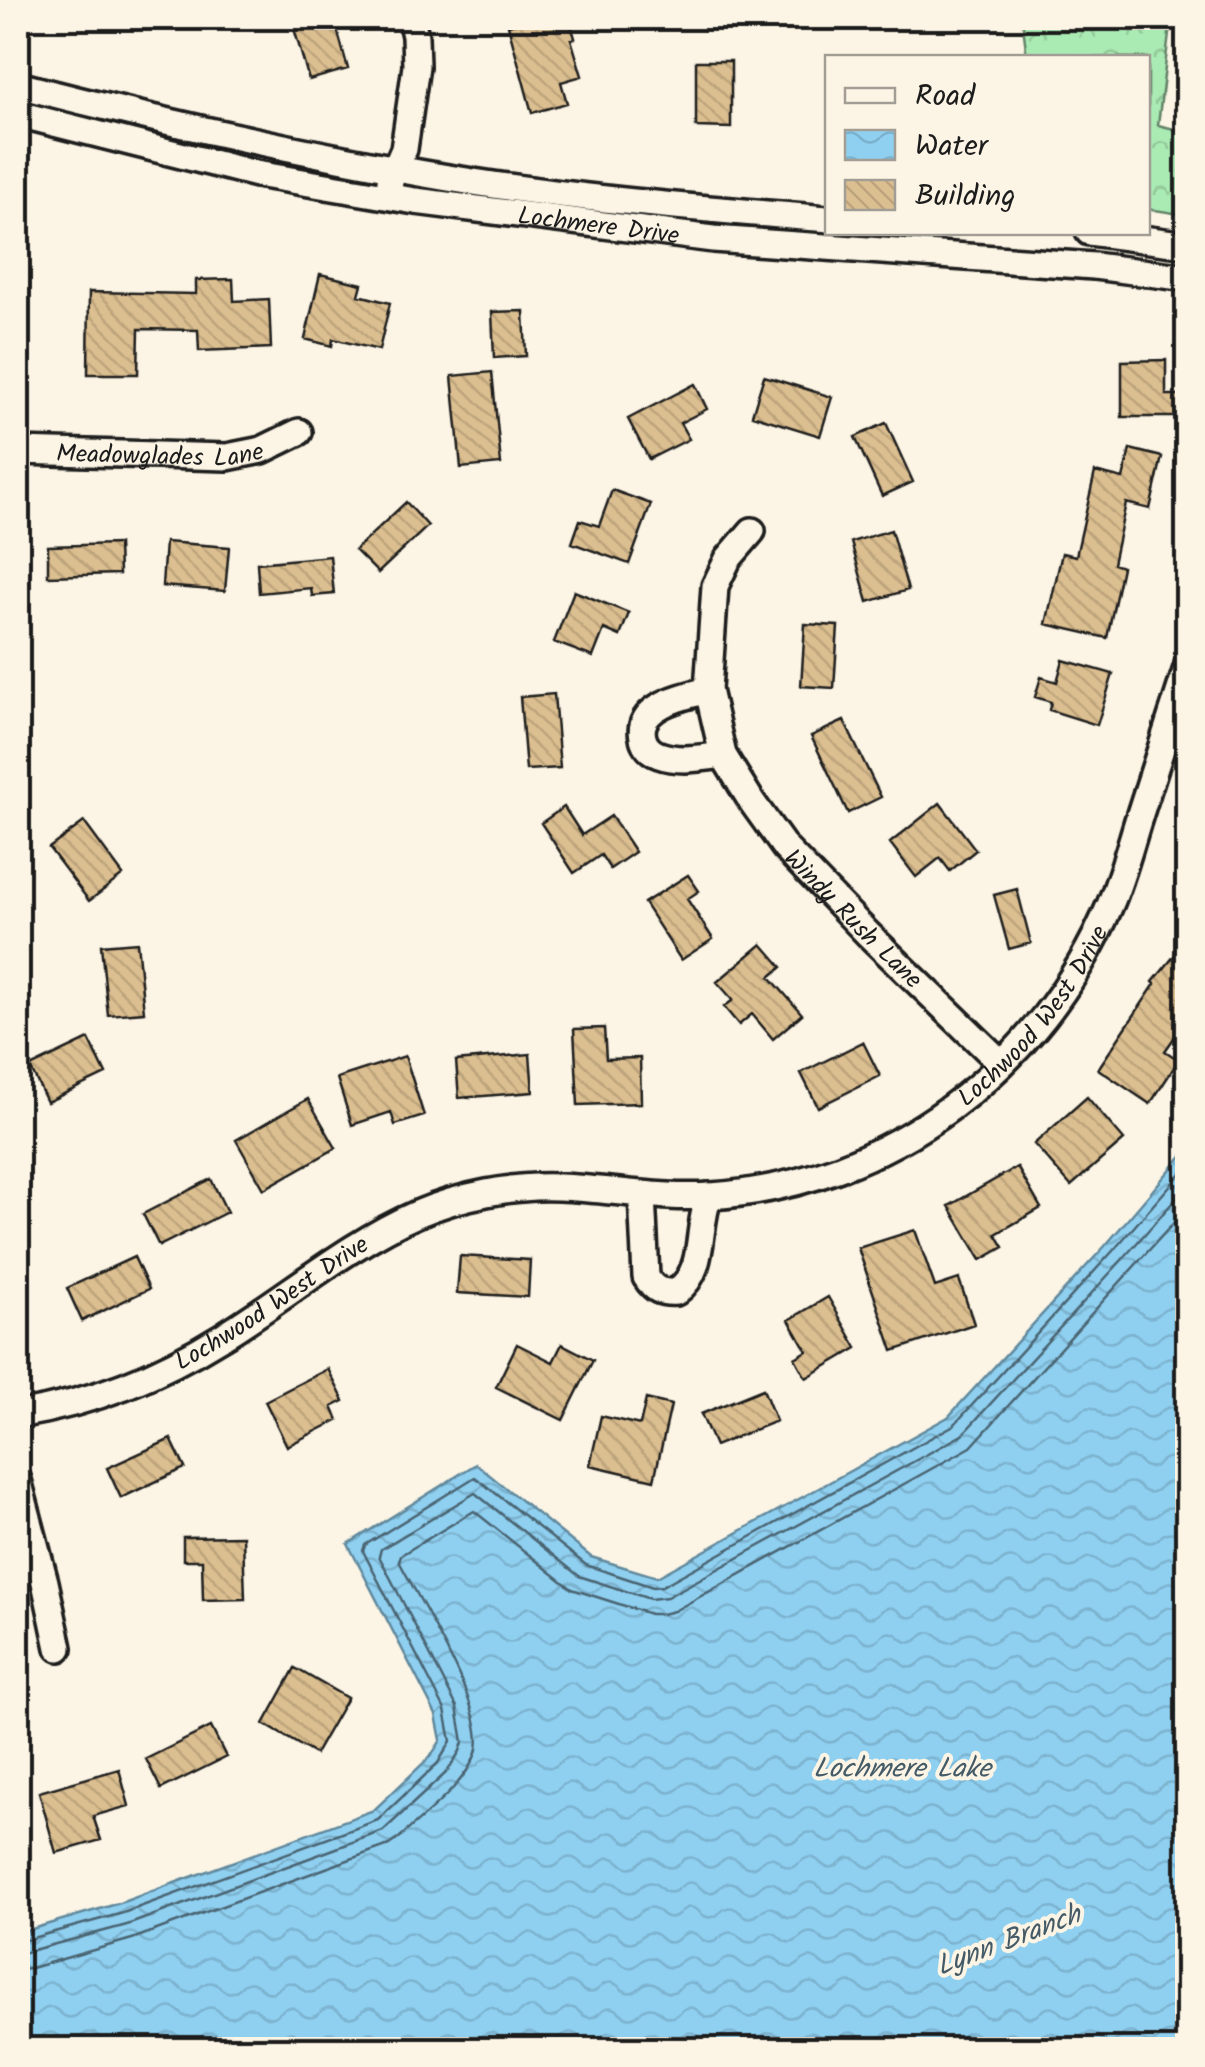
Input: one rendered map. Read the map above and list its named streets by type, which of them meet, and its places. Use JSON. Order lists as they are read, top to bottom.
{
  "streets": {
    "street": [
      "Lochmere Drive",
      "Meadowglades Lane",
      "Windy Rush Lane",
      "Lochwood West Drive"
    ]
  },
  "crossings": [
    ["Windy Rush Lane", "Lochwood West Drive"]
  ],
  "water": ["Lochmere Lake", "Lynn Branch"],
  "legend": ["Road", "Water", "Building"]
}
